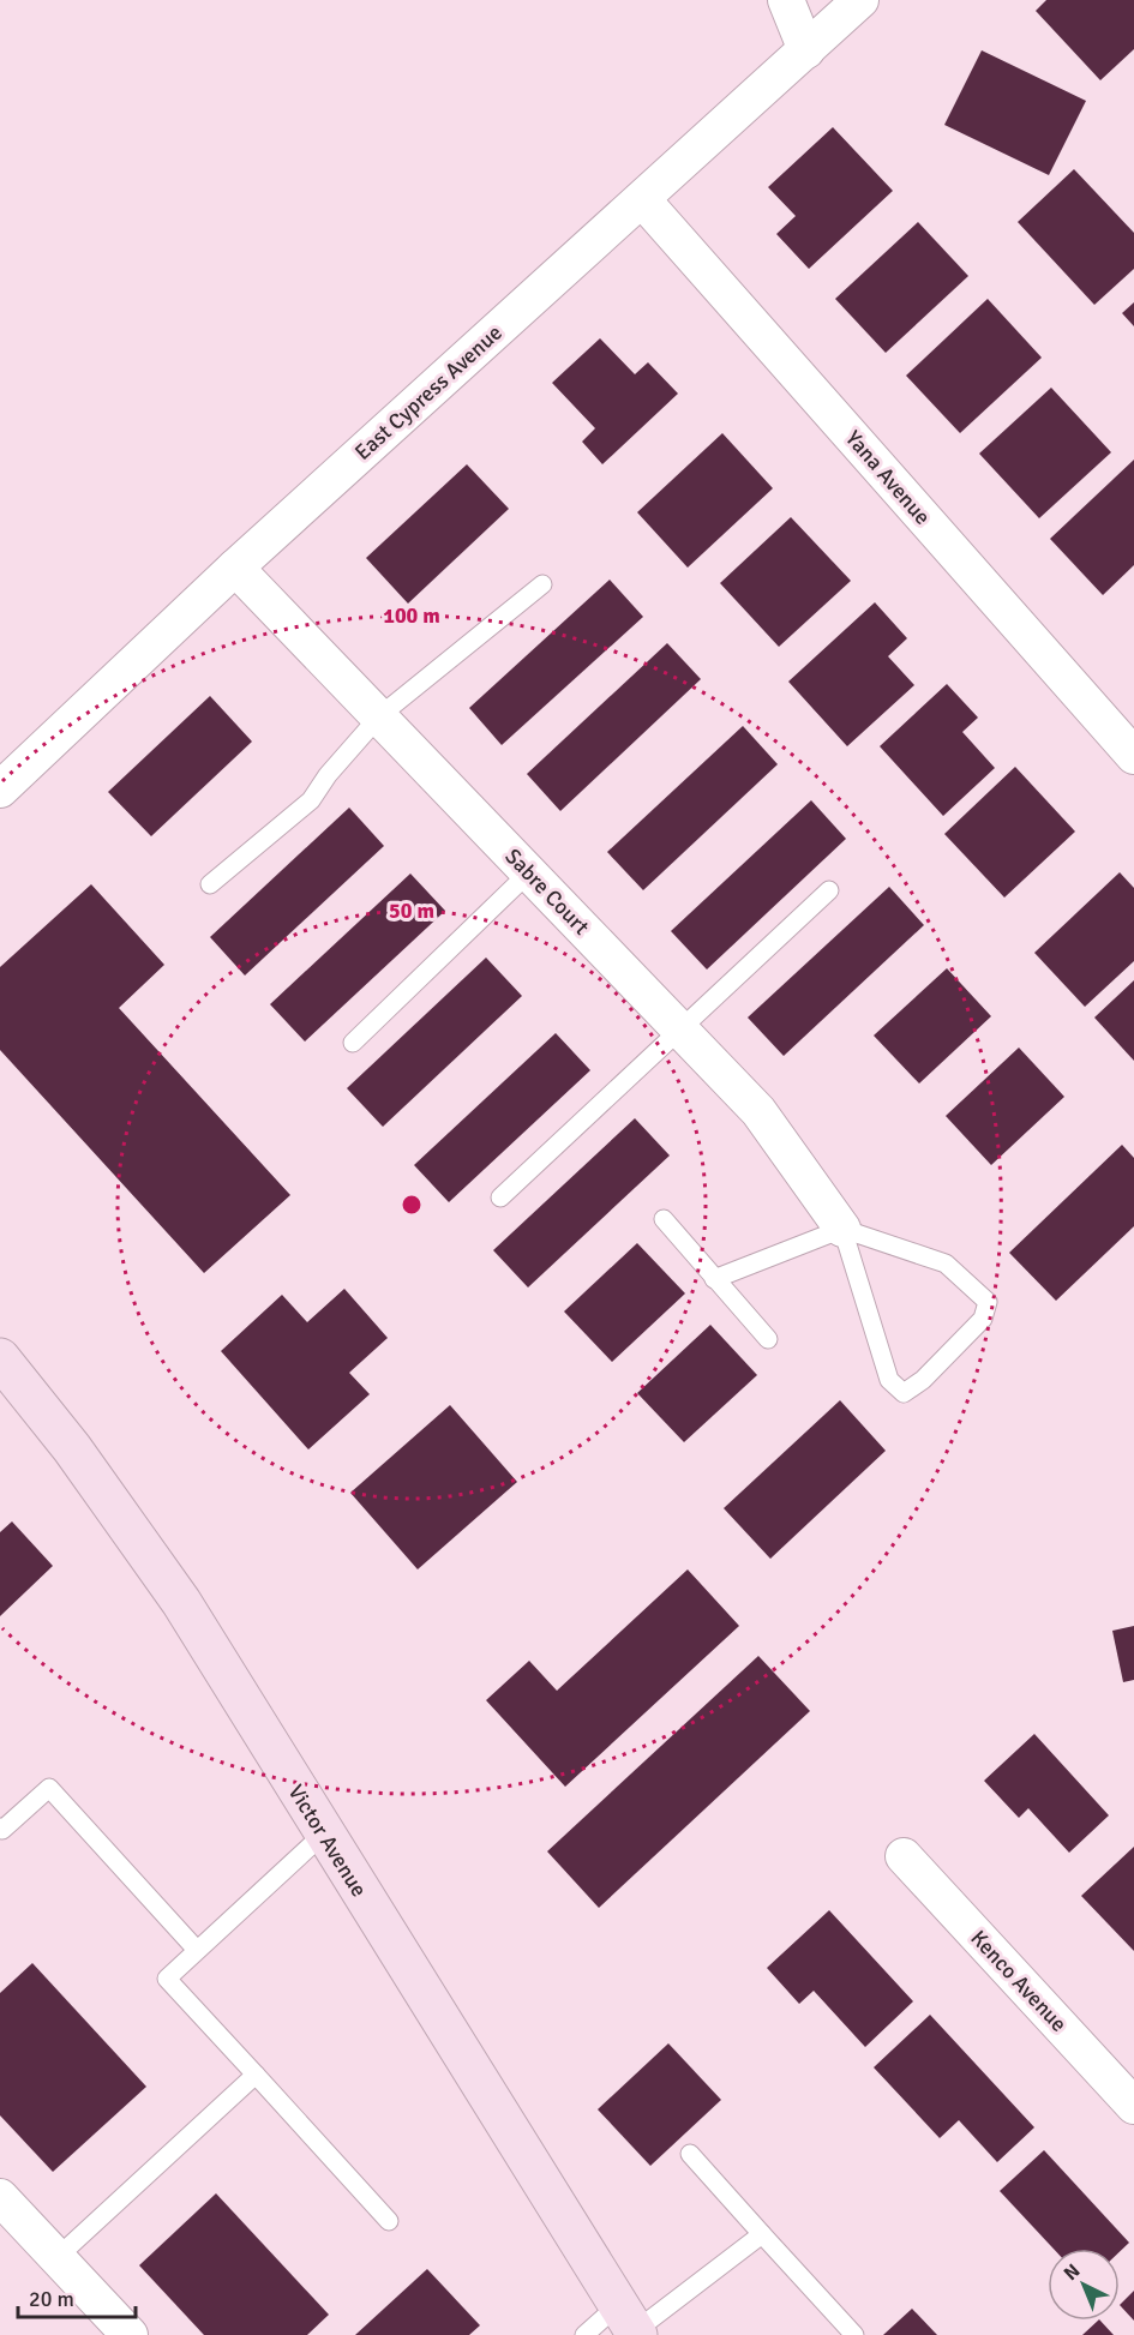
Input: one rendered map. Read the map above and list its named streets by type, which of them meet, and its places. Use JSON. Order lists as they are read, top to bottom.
{
  "streets": {
    "main road": ["Victor Avenue"],
    "street": [
      "East Cypress Avenue",
      "Yana Avenue",
      "Sabre Court",
      "Kenco Avenue"
    ]
  },
  "crossings": [
    ["East Cypress Avenue", "Yana Avenue"],
    ["East Cypress Avenue", "Sabre Court"]
  ],
  "scale_bar": "20 m",
  "north": "top left",
  "rings": ["100 m", "50 m"]
}
